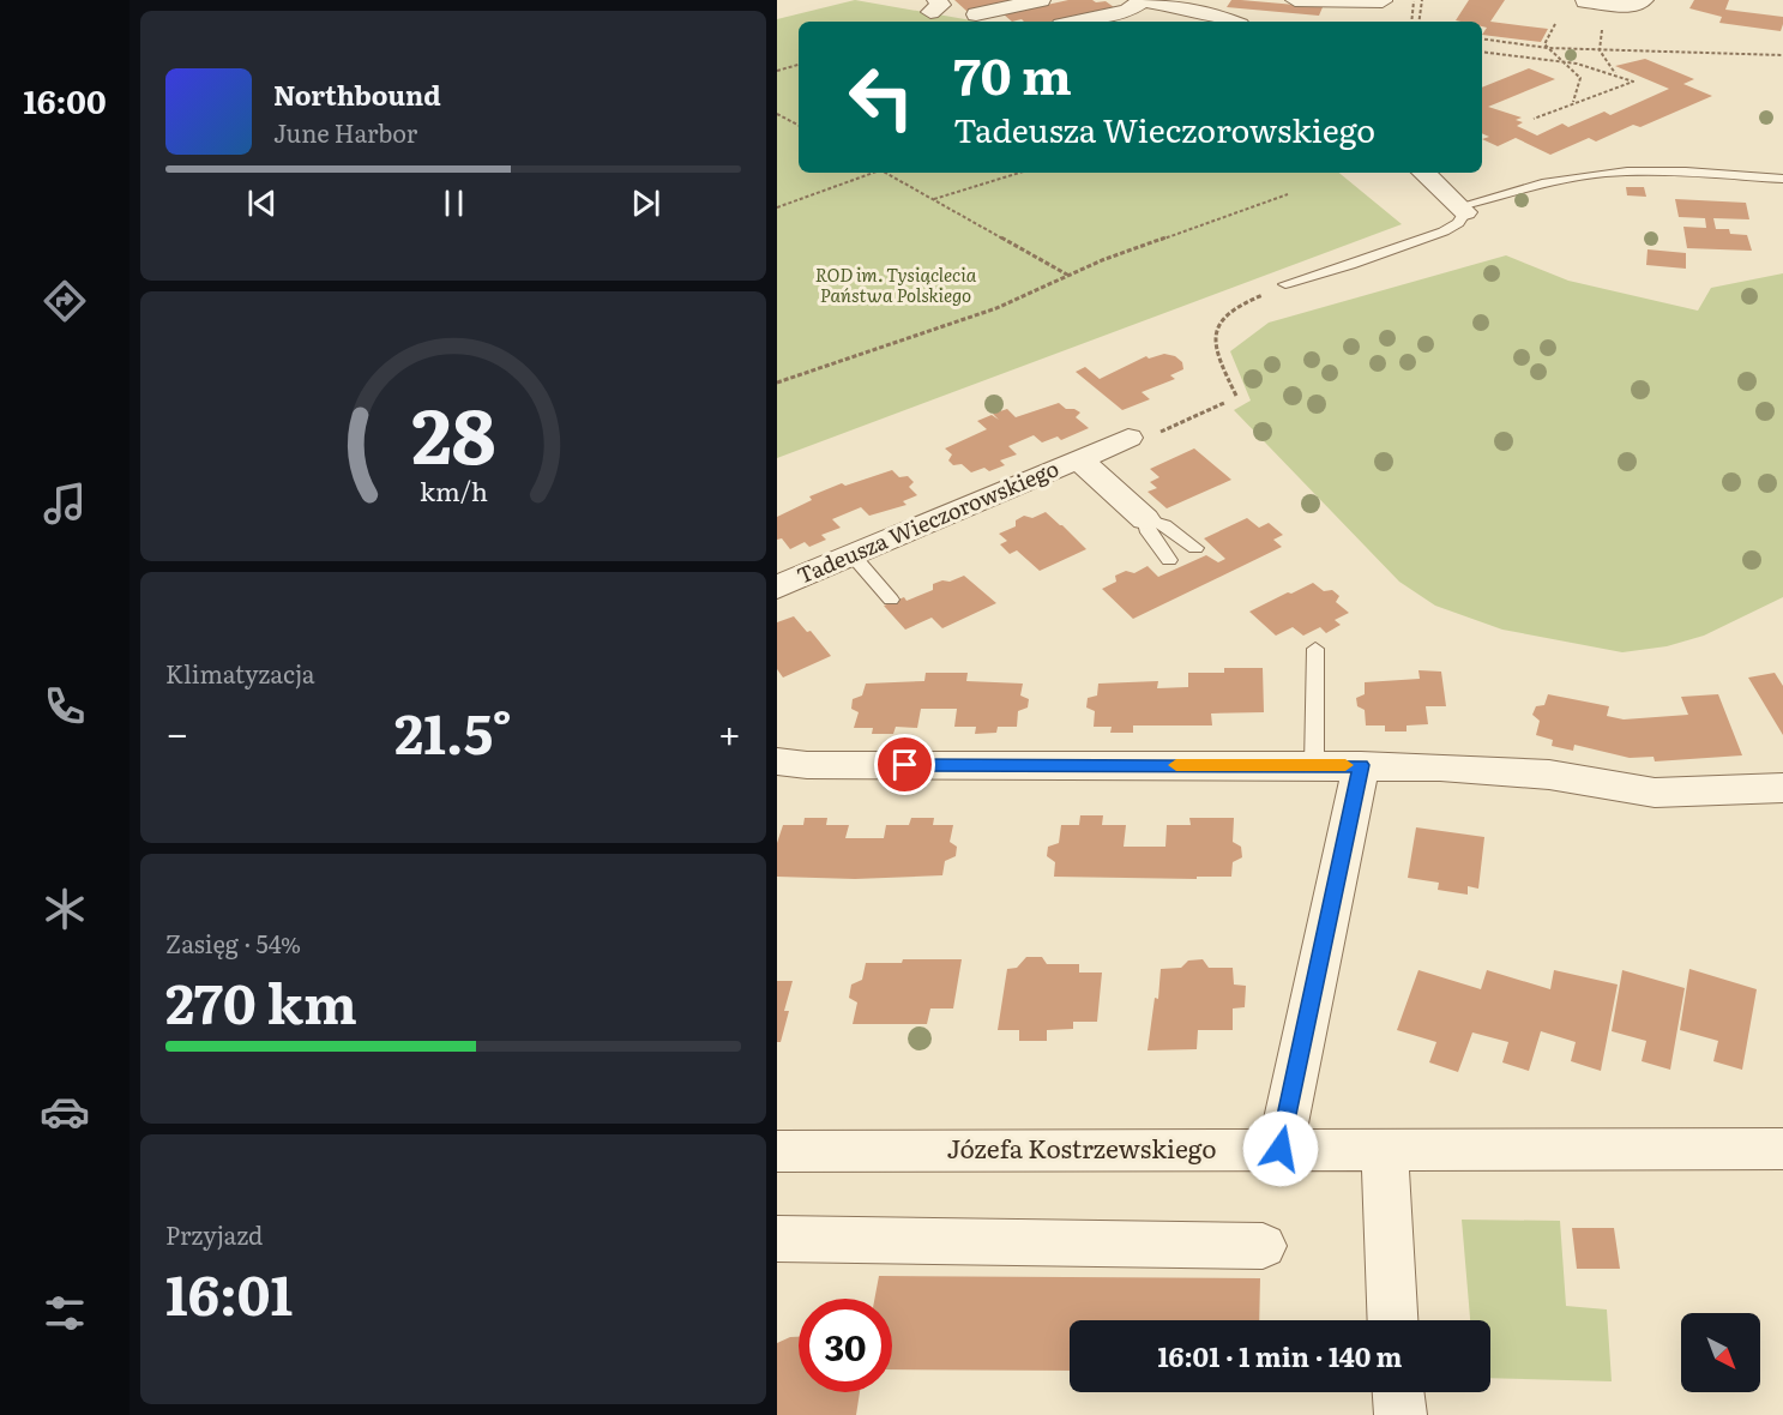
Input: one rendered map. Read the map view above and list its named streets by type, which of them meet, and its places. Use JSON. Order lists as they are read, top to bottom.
{
  "streets": {
    "street": ["Tadeusza Wieczorowskiego", "Józefa Kostrzewskiego"]
  },
  "parks": ["ROD im. Tysiąclecia Państwa Polskiego"],
  "north": "bottom right",
  "page": {
    "tabs": "16:00",
    "turn": ["70 m", "Tadeusza Wieczorowskiego"],
    "song": ["Northbound", "June Harbor"],
    "tile": [
      "Klimatyzacja",
      ["Zasięg · 54%", "270 km"],
      ["Przyjazd", "16:01"]
    ],
    "heat": ["−", "21.5°", "+"],
    "limit": "30",
    "trip": "16:01 · 1 min · 140 m",
    "gauge": ["28", "km/h"]
  }
}
